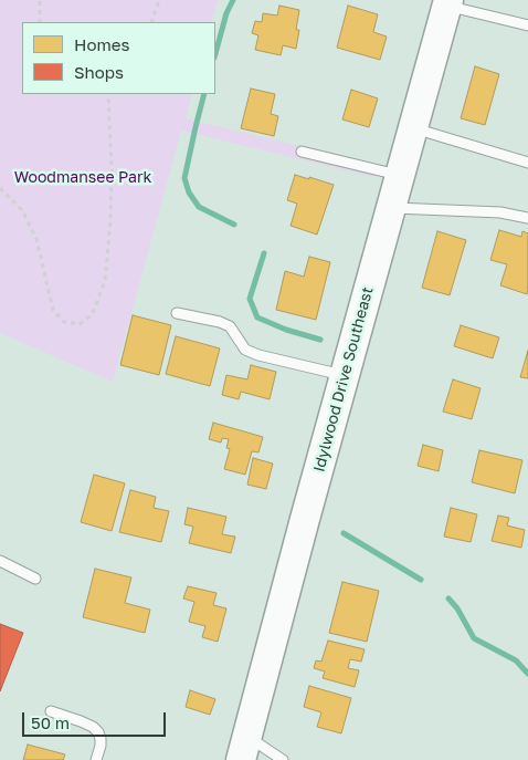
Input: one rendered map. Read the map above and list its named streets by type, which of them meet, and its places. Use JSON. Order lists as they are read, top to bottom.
{
  "streets": {
    "street": ["Idylwood Drive Southeast"]
  },
  "parks": ["Woodmansee Park"],
  "legend": ["Homes", "Shops"],
  "scale_bar": "50 m"
}
